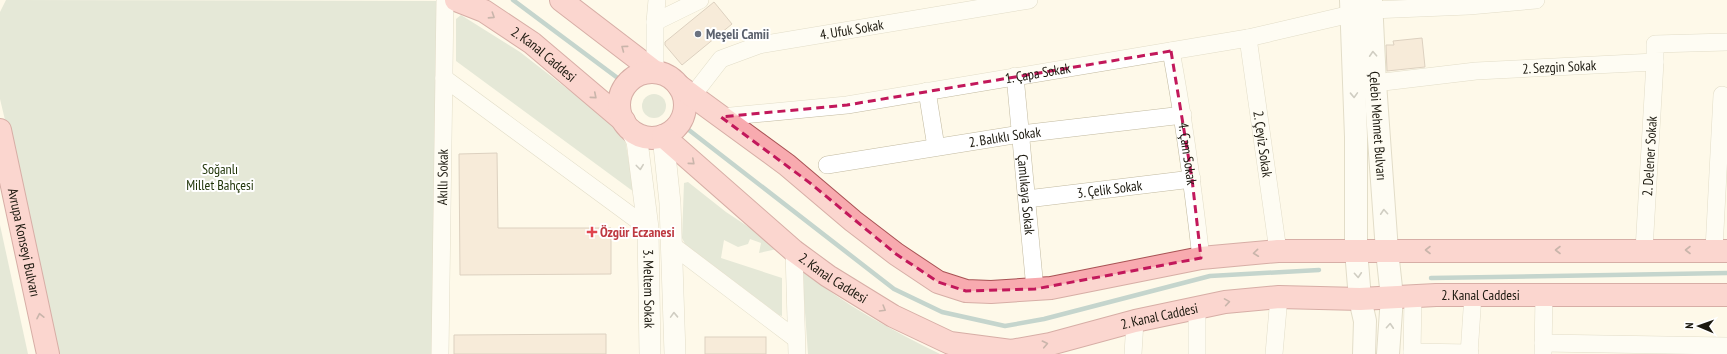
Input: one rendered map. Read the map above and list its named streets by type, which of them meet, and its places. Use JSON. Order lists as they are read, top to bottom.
{
  "streets": {
    "main road": ["2. Kanal Caddesi", "Çelebi Mehmet Bulvarı", "Avrupa Konseyi Bulvarı"],
    "street": [
      "4. Ufuk Sokak",
      "2. Sezgin Sokak",
      "1. Çapa Sokak",
      "2. Balıklı Sokak",
      "2. Çeyiz Sokak",
      "4. Çam Sokak",
      "2. Delener Sokak",
      "Akıllı Sokak",
      "3. Çelik Sokak",
      "Çamlıkaya Sokak",
      "3. Meltem Sokak"
    ]
  },
  "crossings": [
    ["4. Ufuk Sokak", "2. Kanal Caddesi"],
    ["4. Ufuk Sokak", "3. Meltem Sokak"],
    ["2. Kanal Caddesi", "Çelebi Mehmet Bulvarı"],
    ["2. Kanal Caddesi", "3. Meltem Sokak"],
    ["2. Sezgin Sokak", "Çelebi Mehmet Bulvarı"],
    ["2. Sezgin Sokak", "2. Delener Sokak"],
    ["1. Çapa Sokak", "Çelebi Mehmet Bulvarı"],
    ["1. Çapa Sokak", "2. Çeyiz Sokak"],
    ["1. Çapa Sokak", "4. Çam Sokak"],
    ["1. Çapa Sokak", "Çamlıkaya Sokak"],
    ["2. Balıklı Sokak", "4. Çam Sokak"],
    ["2. Balıklı Sokak", "Çamlıkaya Sokak"],
    ["4. Çam Sokak", "3. Çelik Sokak"],
    ["3. Çelik Sokak", "Çamlıkaya Sokak"]
  ],
  "one_way": ["Avrupa Konseyi Bulvarı"],
  "parks": ["Soğanlı Millet Bahçesi"],
  "places": {
    "other": ["Meşeli Camii"],
    "health": ["Özgür Eczanesi"]
  },
  "north": "left"
}
